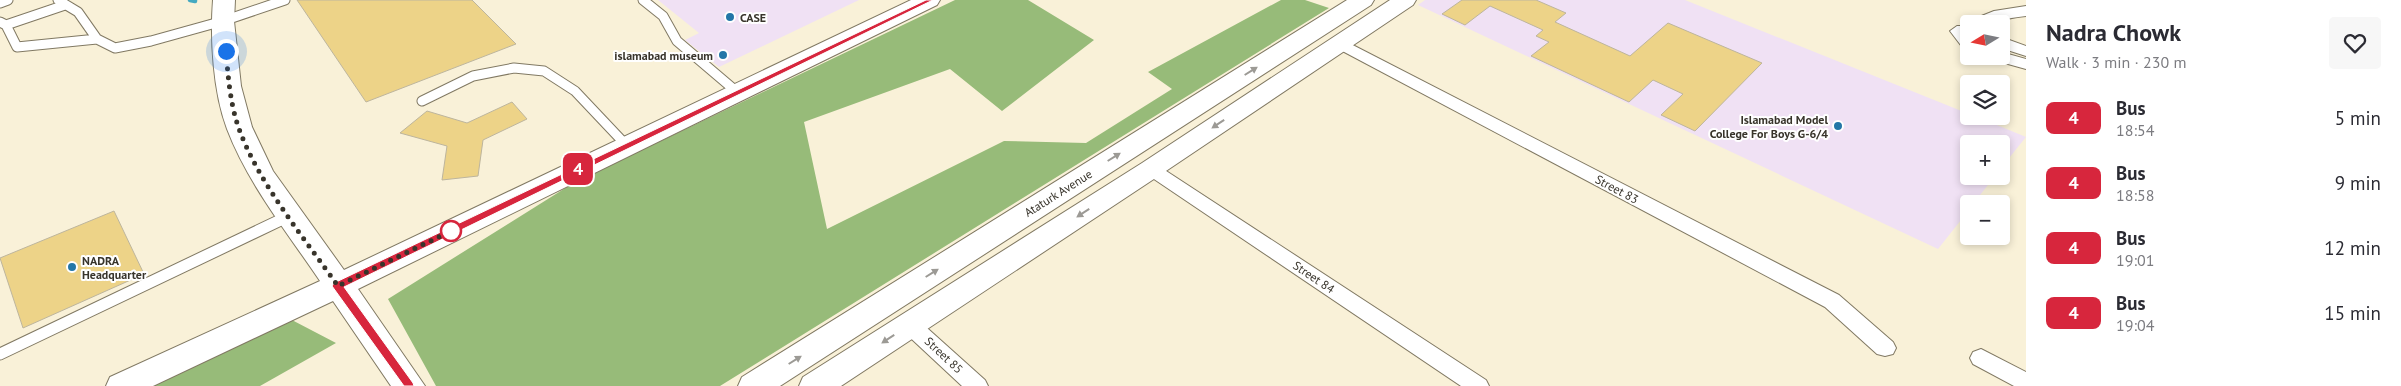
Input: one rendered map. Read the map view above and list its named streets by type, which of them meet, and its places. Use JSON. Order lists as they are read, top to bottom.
{
  "streets": {
    "street": [
      "Street 83",
      "Ataturk Avenue",
      "Street 84",
      "Street 85"
    ]
  },
  "crossings": [
    ["Street 83", "Ataturk Avenue"],
    ["Ataturk Avenue", "Street 84"],
    ["Ataturk Avenue", "Street 85"]
  ],
  "places": [
    "CASE",
    "islamabad museum",
    "Islamabad Model College For Boys G-6/4",
    "NADRA Headquarter"
  ],
  "lines": ["bus line 4"],
  "north": "left",
  "page": {
    "on_map": "4",
    "heading": ["Nadra Chowk", "Walk · 3 min · 230 m"],
    "map_buttons": ["+", "−"],
    "list": [
      {
        "mark": "4",
        "name": "Bus",
        "note": "18:54",
        "value": "5 min"
      },
      {
        "mark": "4",
        "name": "Bus",
        "note": "18:58",
        "value": "9 min"
      },
      {
        "mark": "4",
        "name": "Bus",
        "note": "19:01",
        "value": "12 min"
      },
      {
        "mark": "4",
        "name": "Bus",
        "note": "19:04",
        "value": "15 min"
      }
    ]
  }
}
